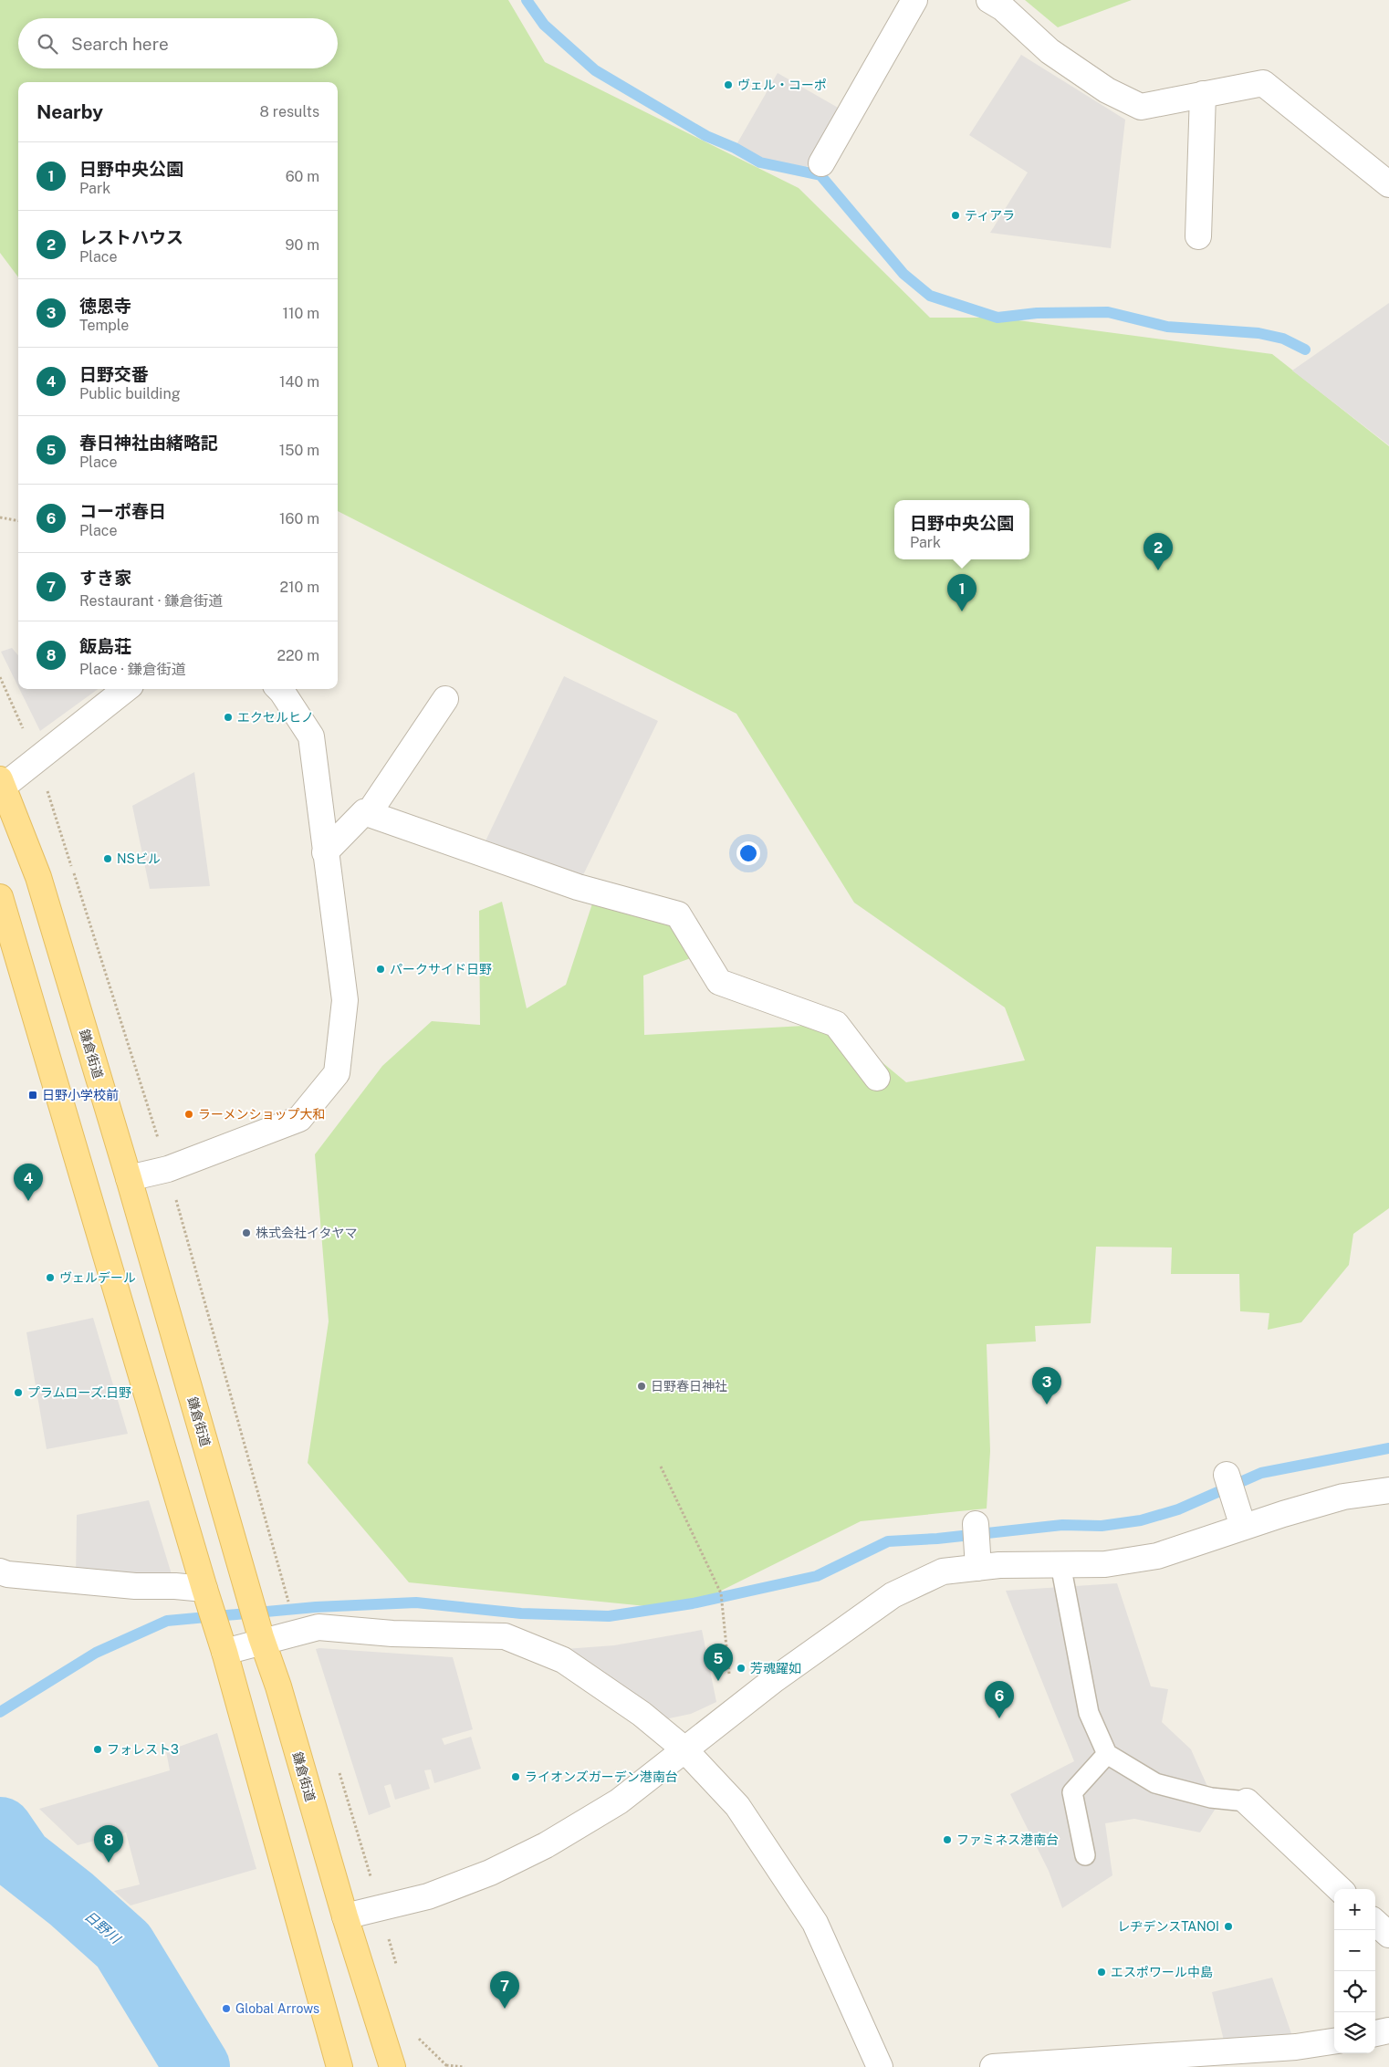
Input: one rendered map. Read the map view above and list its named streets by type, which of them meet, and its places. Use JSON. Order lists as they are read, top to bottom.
{
  "streets": {
    "main road": ["鎌倉街道"]
  },
  "water": ["日野川"],
  "places": {
    "other": [
      "ヴェル・コーポ",
      "ティアラ",
      "エクセルヒノ",
      "NSビル",
      "パークサイド日野",
      "ラーメンショップ大和",
      "株式会社イタヤマ",
      "ヴェルデール",
      "日野春日神社",
      "プラムローズ.日野",
      "芳魂躍如",
      "フォレスト3",
      "ライオンズガーデン港南台",
      "ファミネス港南台",
      "レヂデンスTANOI",
      "エスポワール中島",
      "Global Arrows"
    ],
    "transit": ["日野小学校前"]
  },
  "page": {
    "search": "Search here",
    "heading": ["Nearby", "8 results"],
    "list": [
      {
        "mark": "1",
        "name": "日野中央公園",
        "note": "Park",
        "value": "60 m"
      },
      {
        "mark": "2",
        "name": "レストハウス",
        "note": "Place",
        "value": "90 m"
      },
      {
        "mark": "3",
        "name": "徳恩寺",
        "note": "Temple",
        "value": "110 m"
      },
      {
        "mark": "4",
        "name": "日野交番",
        "note": "Public building",
        "value": "140 m"
      },
      {
        "mark": "5",
        "name": "春日神社由緒略記",
        "note": "Place",
        "value": "150 m"
      },
      {
        "mark": "6",
        "name": "コーポ春日",
        "note": "Place",
        "value": "160 m"
      },
      {
        "mark": "7",
        "name": "すき家",
        "note": "Restaurant · 鎌倉街道",
        "value": "210 m"
      },
      {
        "mark": "8",
        "name": "飯島荘",
        "note": "Place · 鎌倉街道",
        "value": "220 m"
      }
    ],
    "popup": ["日野中央公園", "Park"],
    "pins": [
      "2",
      "1",
      "4",
      "3",
      "5",
      "6",
      "8",
      "7"
    ],
    "map_buttons": ["+", "−"]
  }
}
